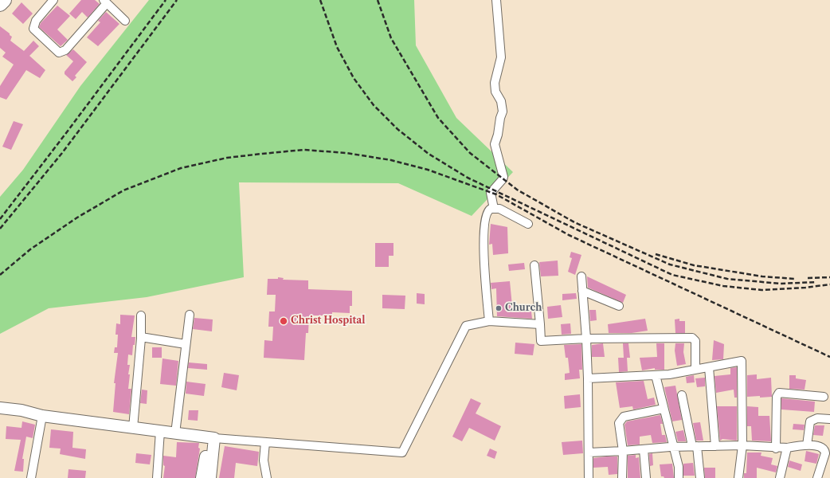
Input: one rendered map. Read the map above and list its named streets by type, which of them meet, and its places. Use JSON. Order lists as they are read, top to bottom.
{
  "places": ["Church", "Christ Hospital"]
}
